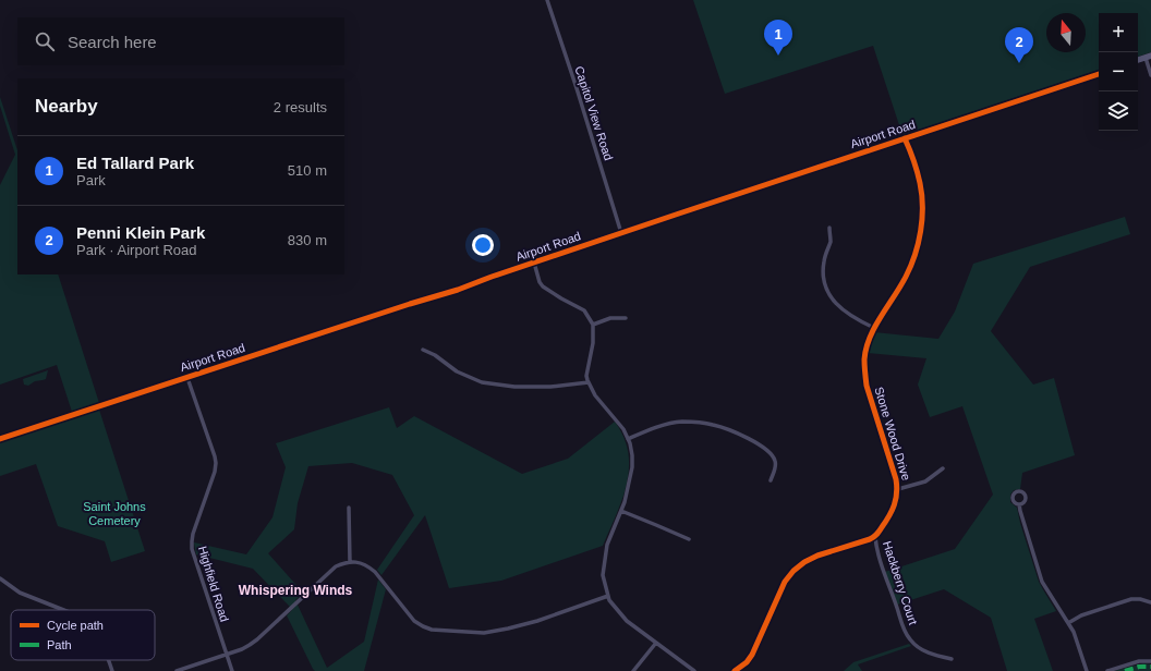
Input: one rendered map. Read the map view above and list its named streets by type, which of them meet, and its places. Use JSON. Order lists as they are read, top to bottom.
{
  "streets": {
    "street": [
      "Capitol View Road",
      "Airport Road",
      "Stone Wood Drive",
      "Hackberry Court",
      "Highfield Road"
    ]
  },
  "crossings": [
    ["Capitol View Road", "Airport Road"],
    ["Airport Road", "Stone Wood Drive"],
    ["Airport Road", "Highfield Road"],
    ["Stone Wood Drive", "Hackberry Court"]
  ],
  "districts": ["Whispering Winds"],
  "parks": ["Saint Johns Cemetery"],
  "legend": ["Cycle path", "Path"],
  "north": "top",
  "page": {
    "map_buttons": ["+", "−"],
    "search": "Search here",
    "pins": ["1", "2"],
    "heading": ["Nearby", "2 results"],
    "list": [
      {
        "mark": "1",
        "name": "Ed Tallard Park",
        "note": "Park",
        "value": "510 m"
      },
      {
        "mark": "2",
        "name": "Penni Klein Park",
        "note": "Park · Airport Road",
        "value": "830 m"
      }
    ]
  }
}
